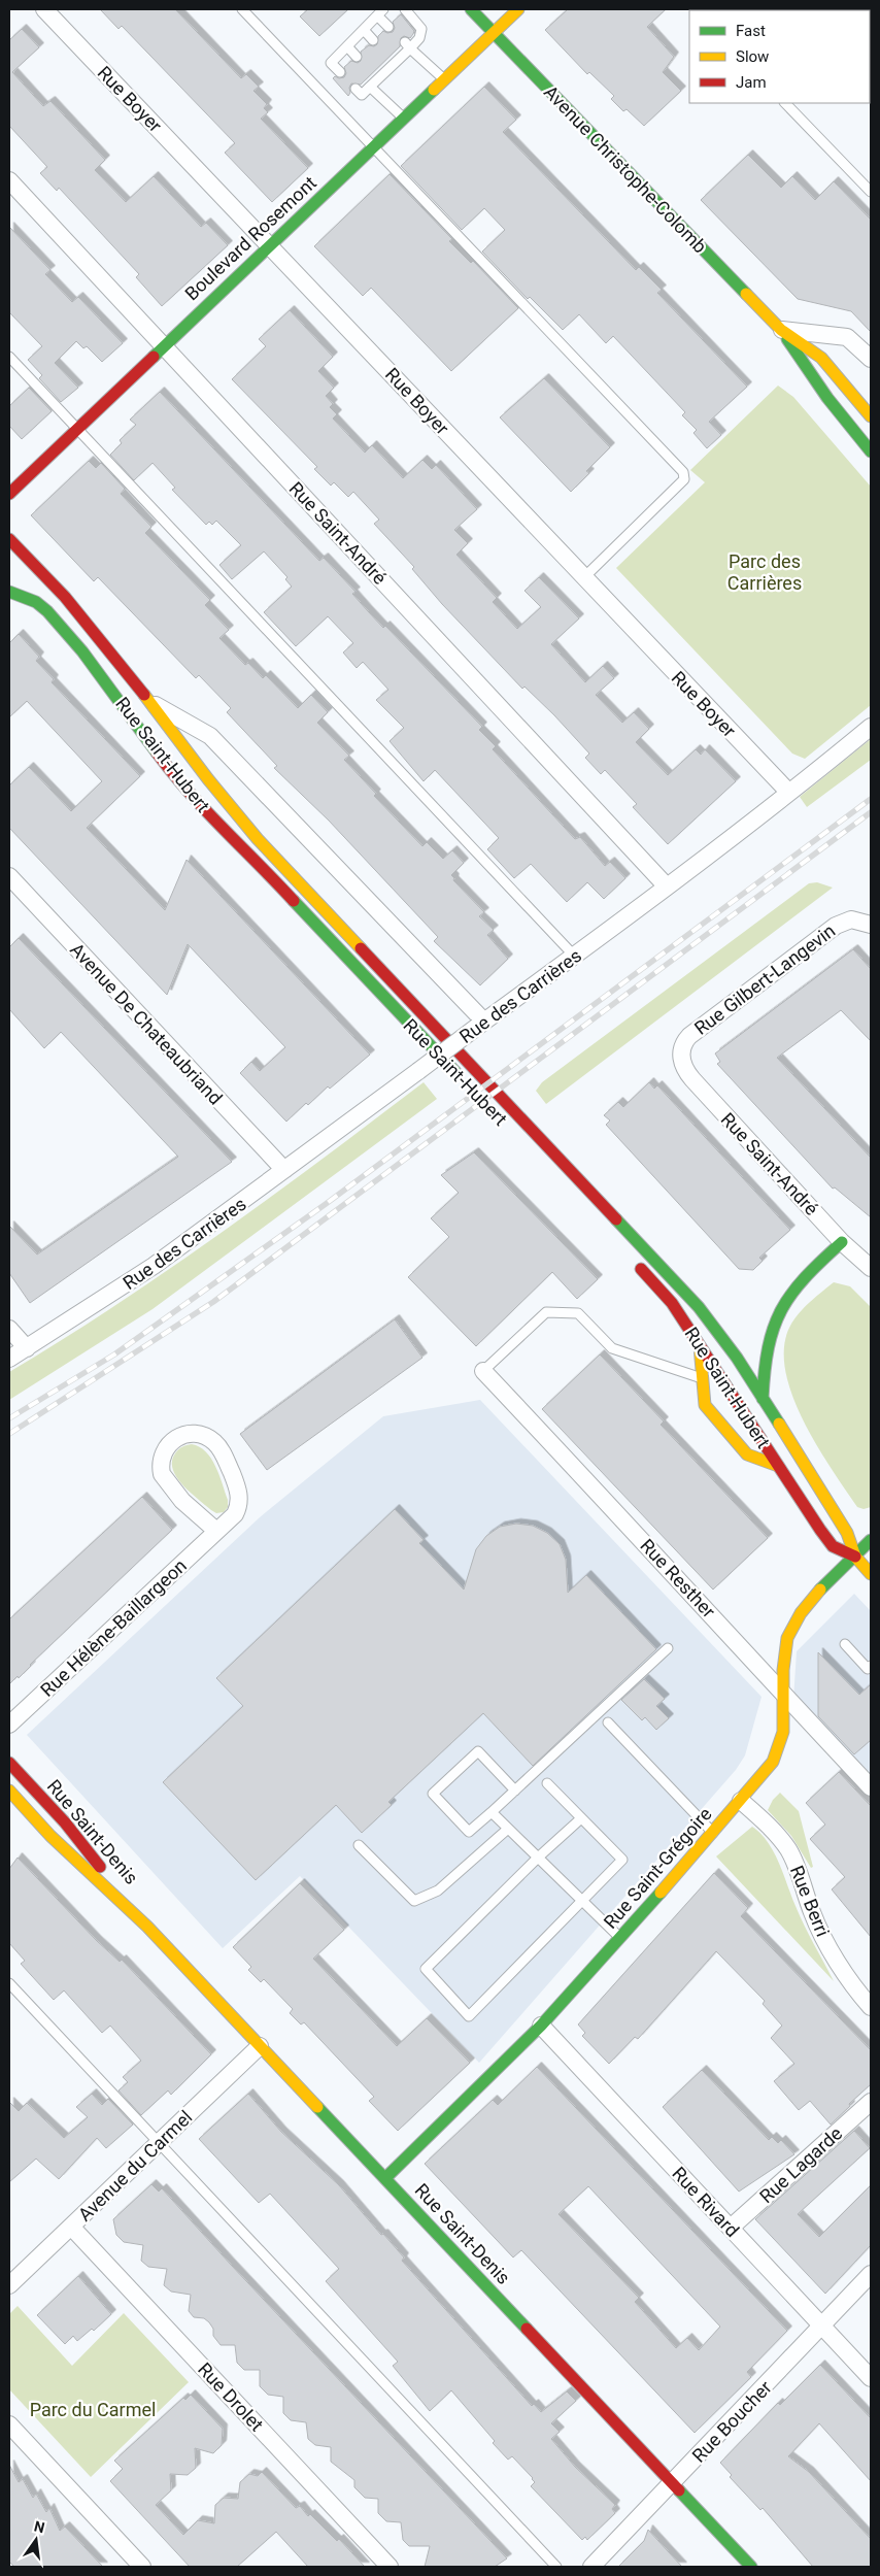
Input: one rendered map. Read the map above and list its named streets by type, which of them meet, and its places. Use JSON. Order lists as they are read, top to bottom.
{
  "streets": {
    "street": [
      "Rue Boyer",
      "Avenue Christophe-Colomb",
      "Boulevard Rosemont",
      "Rue Saint-André",
      "Rue Saint-Hubert",
      "Rue Gilbert-Langevin",
      "Rue des Carrières",
      "Avenue De Chateaubriand",
      "Rue Resther",
      "Rue Hélène-Baillargeon",
      "Rue Saint-Denis",
      "Rue Saint-Grégoire",
      "Rue Berri",
      "Rue Lagarde",
      "Avenue du Carmel",
      "Rue Rivard",
      "Rue Drolet",
      "Rue Boucher"
    ]
  },
  "crossings": [
    ["Rue Boyer", "Boulevard Rosemont"],
    ["Rue Boyer", "Rue des Carrières"],
    ["Avenue Christophe-Colomb", "Boulevard Rosemont"],
    ["Boulevard Rosemont", "Rue Saint-André"],
    ["Rue Saint-André", "Rue Gilbert-Langevin"],
    ["Rue Saint-André", "Rue des Carrières"],
    ["Rue Saint-Hubert", "Rue des Carrières"],
    ["Rue Saint-Hubert", "Rue Saint-Grégoire"],
    ["Rue des Carrières", "Avenue De Chateaubriand"],
    ["Rue Resther", "Rue Saint-Grégoire"],
    ["Rue Saint-Denis", "Rue Saint-Grégoire"],
    ["Rue Saint-Denis", "Avenue du Carmel"],
    ["Rue Saint-Denis", "Rue Boucher"],
    ["Rue Saint-Grégoire", "Rue Berri"],
    ["Rue Saint-Grégoire", "Rue Rivard"],
    ["Rue Lagarde", "Rue Rivard"],
    ["Avenue du Carmel", "Rue Drolet"],
    ["Rue Rivard", "Rue Boucher"]
  ],
  "parks": ["Parc des Carrières", "Parc du Carmel"],
  "legend": ["Fast", "Slow", "Jam"],
  "north": "top"
}
